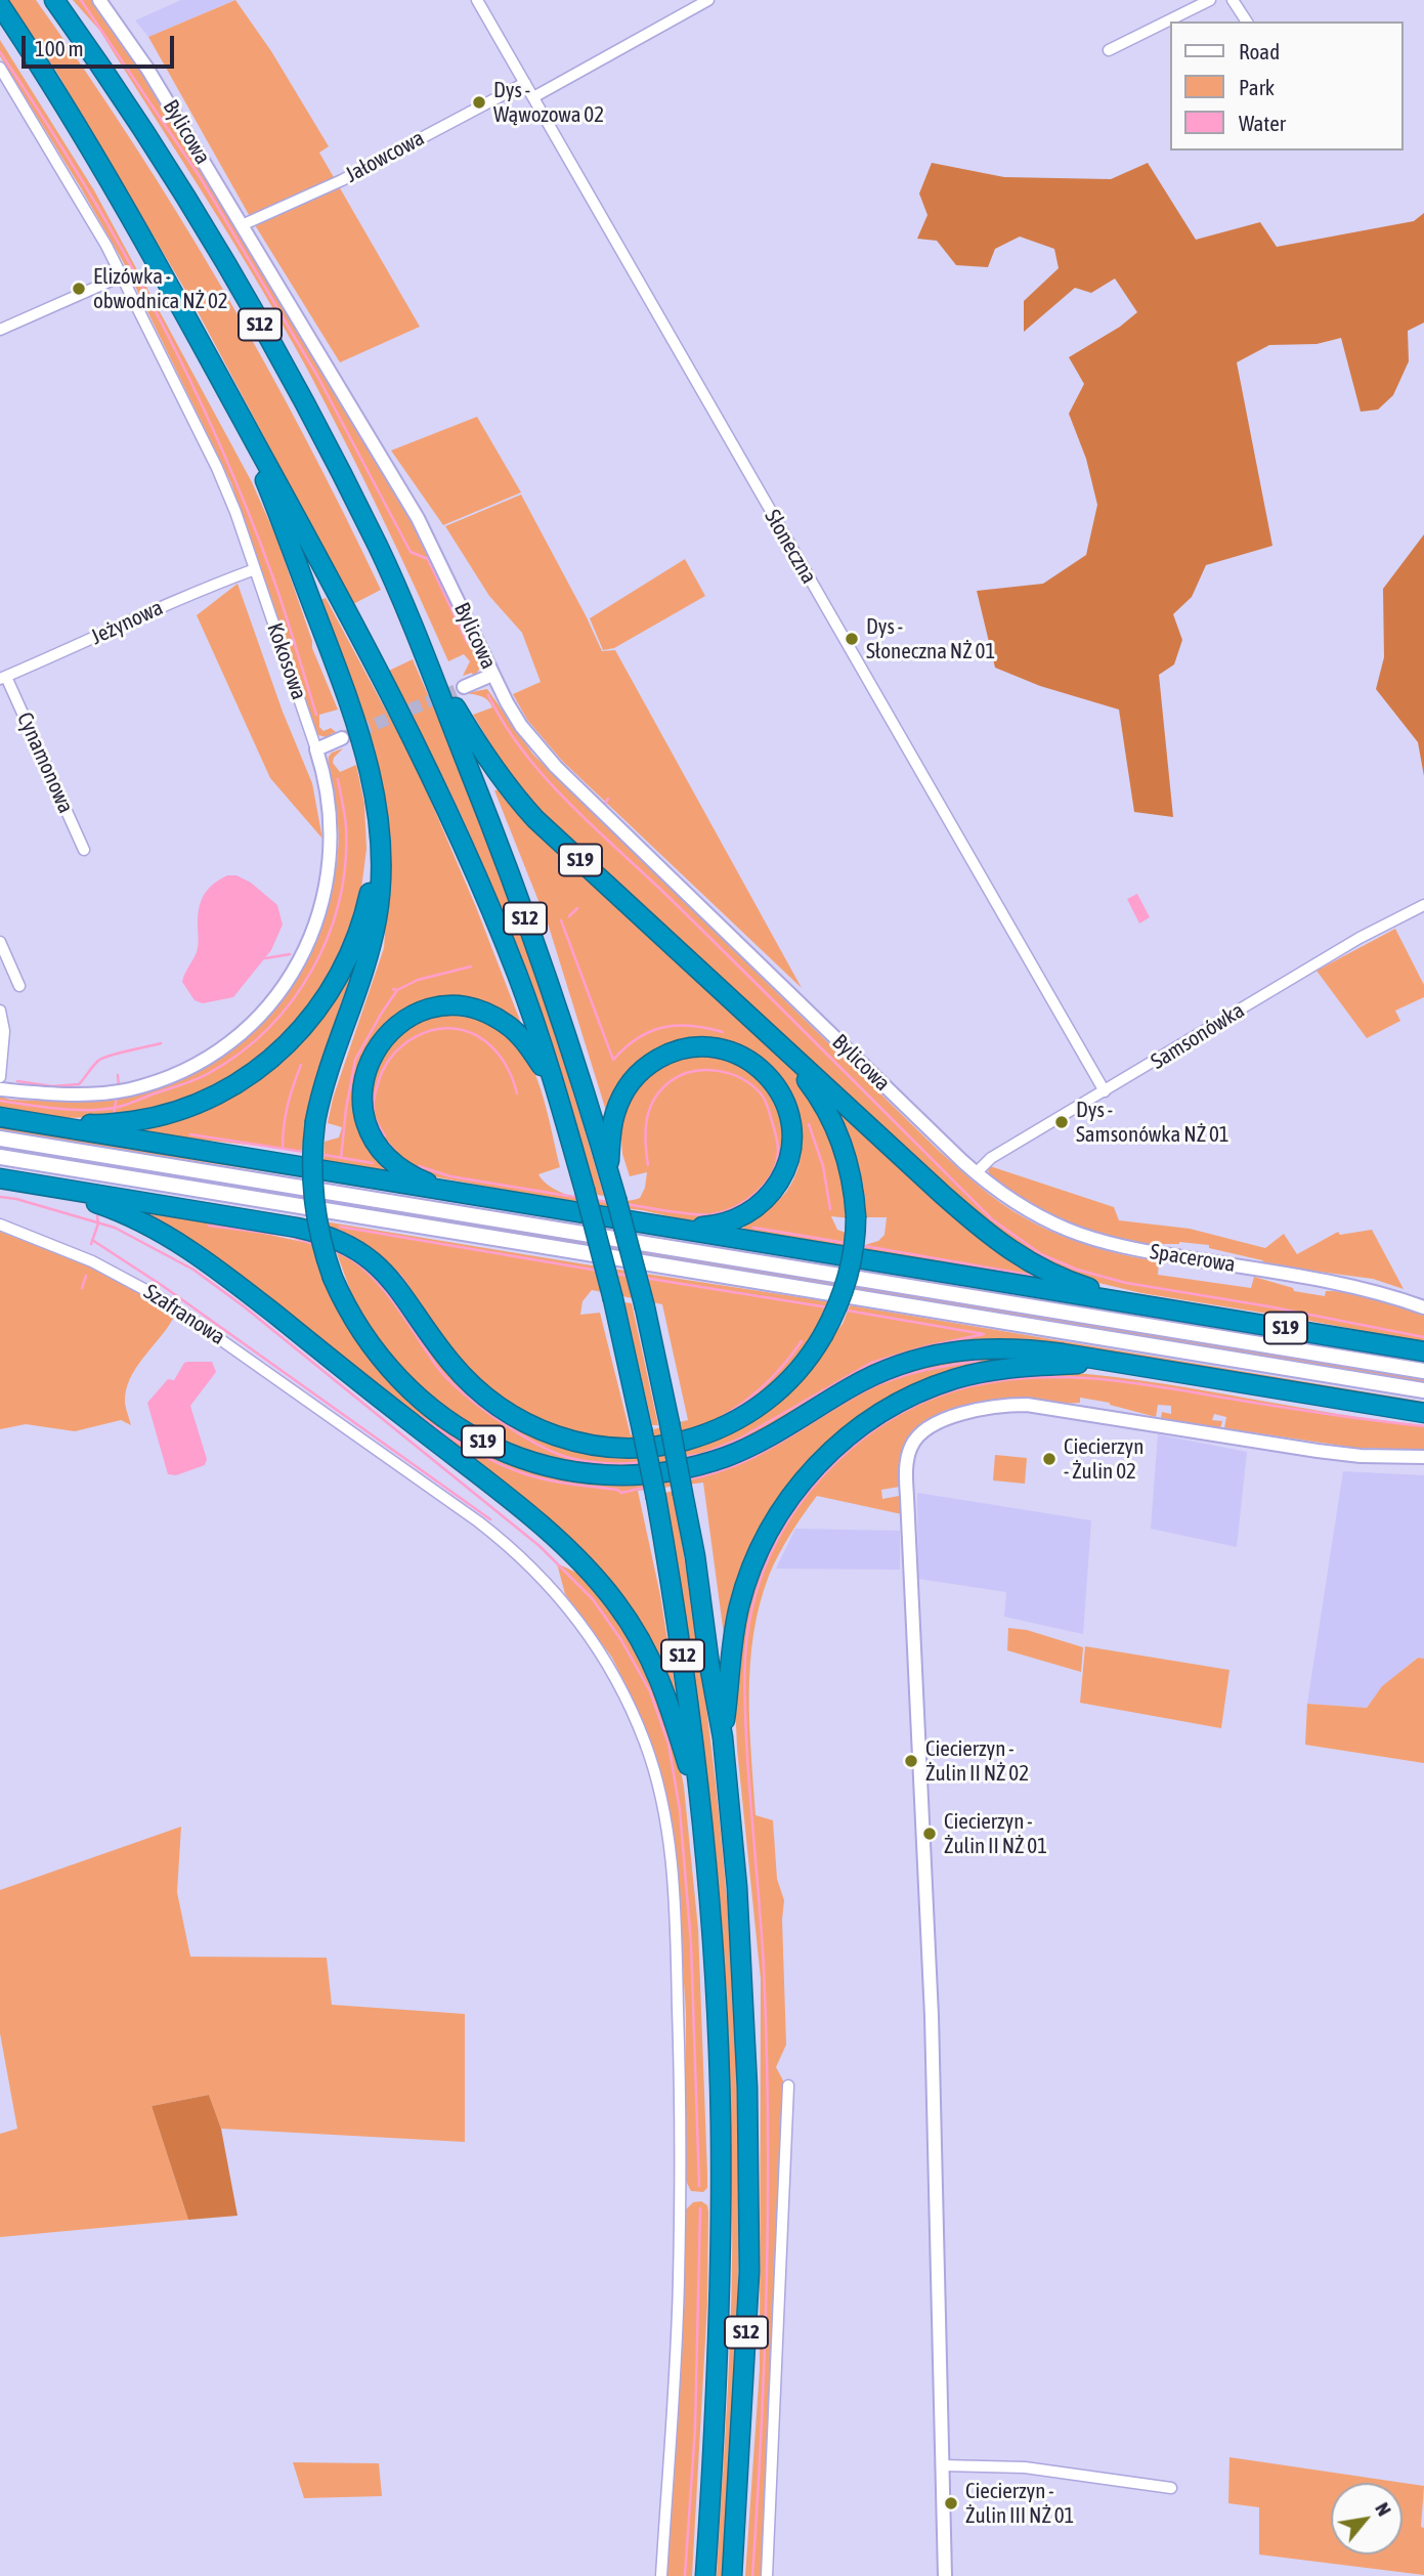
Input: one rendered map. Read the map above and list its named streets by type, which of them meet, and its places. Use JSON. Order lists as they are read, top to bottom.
{
  "streets": {
    "highway": ["S12", "S19"],
    "street": [
      "Bylicowa",
      "Jałowcowa",
      "Słoneczna",
      "Jeżynowa",
      "Kokosowa",
      "Cynamonowa",
      "Samsonówka",
      "Spacerowa",
      "Szafranowa"
    ]
  },
  "crossings": [
    ["Bylicowa", "Jałowcowa"],
    ["Bylicowa", "Samsonówka"],
    ["Bylicowa", "Spacerowa"],
    ["Jałowcowa", "Słoneczna"],
    ["S12", "S19"],
    ["Słoneczna", "Samsonówka"],
    ["Jeżynowa", "Kokosowa"],
    ["Jeżynowa", "Cynamonowa"],
    ["Samsonówka", "Spacerowa"]
  ],
  "places": [
    "Dys - Wąwozowa 02",
    "Elizówka - obwodnica NŻ 02",
    "Dys - Słoneczna NŻ 01",
    "Dys - Samsonówka NŻ 01",
    "Ciecierzyn - Żulin 02",
    "Ciecierzyn - Żulin II NŻ 02",
    "Ciecierzyn - Żulin II NŻ 01",
    "Ciecierzyn - Żulin III NŻ 01"
  ],
  "legend": ["Road", "Park", "Water"],
  "scale_bar": "100 m",
  "north": "top right"
}
